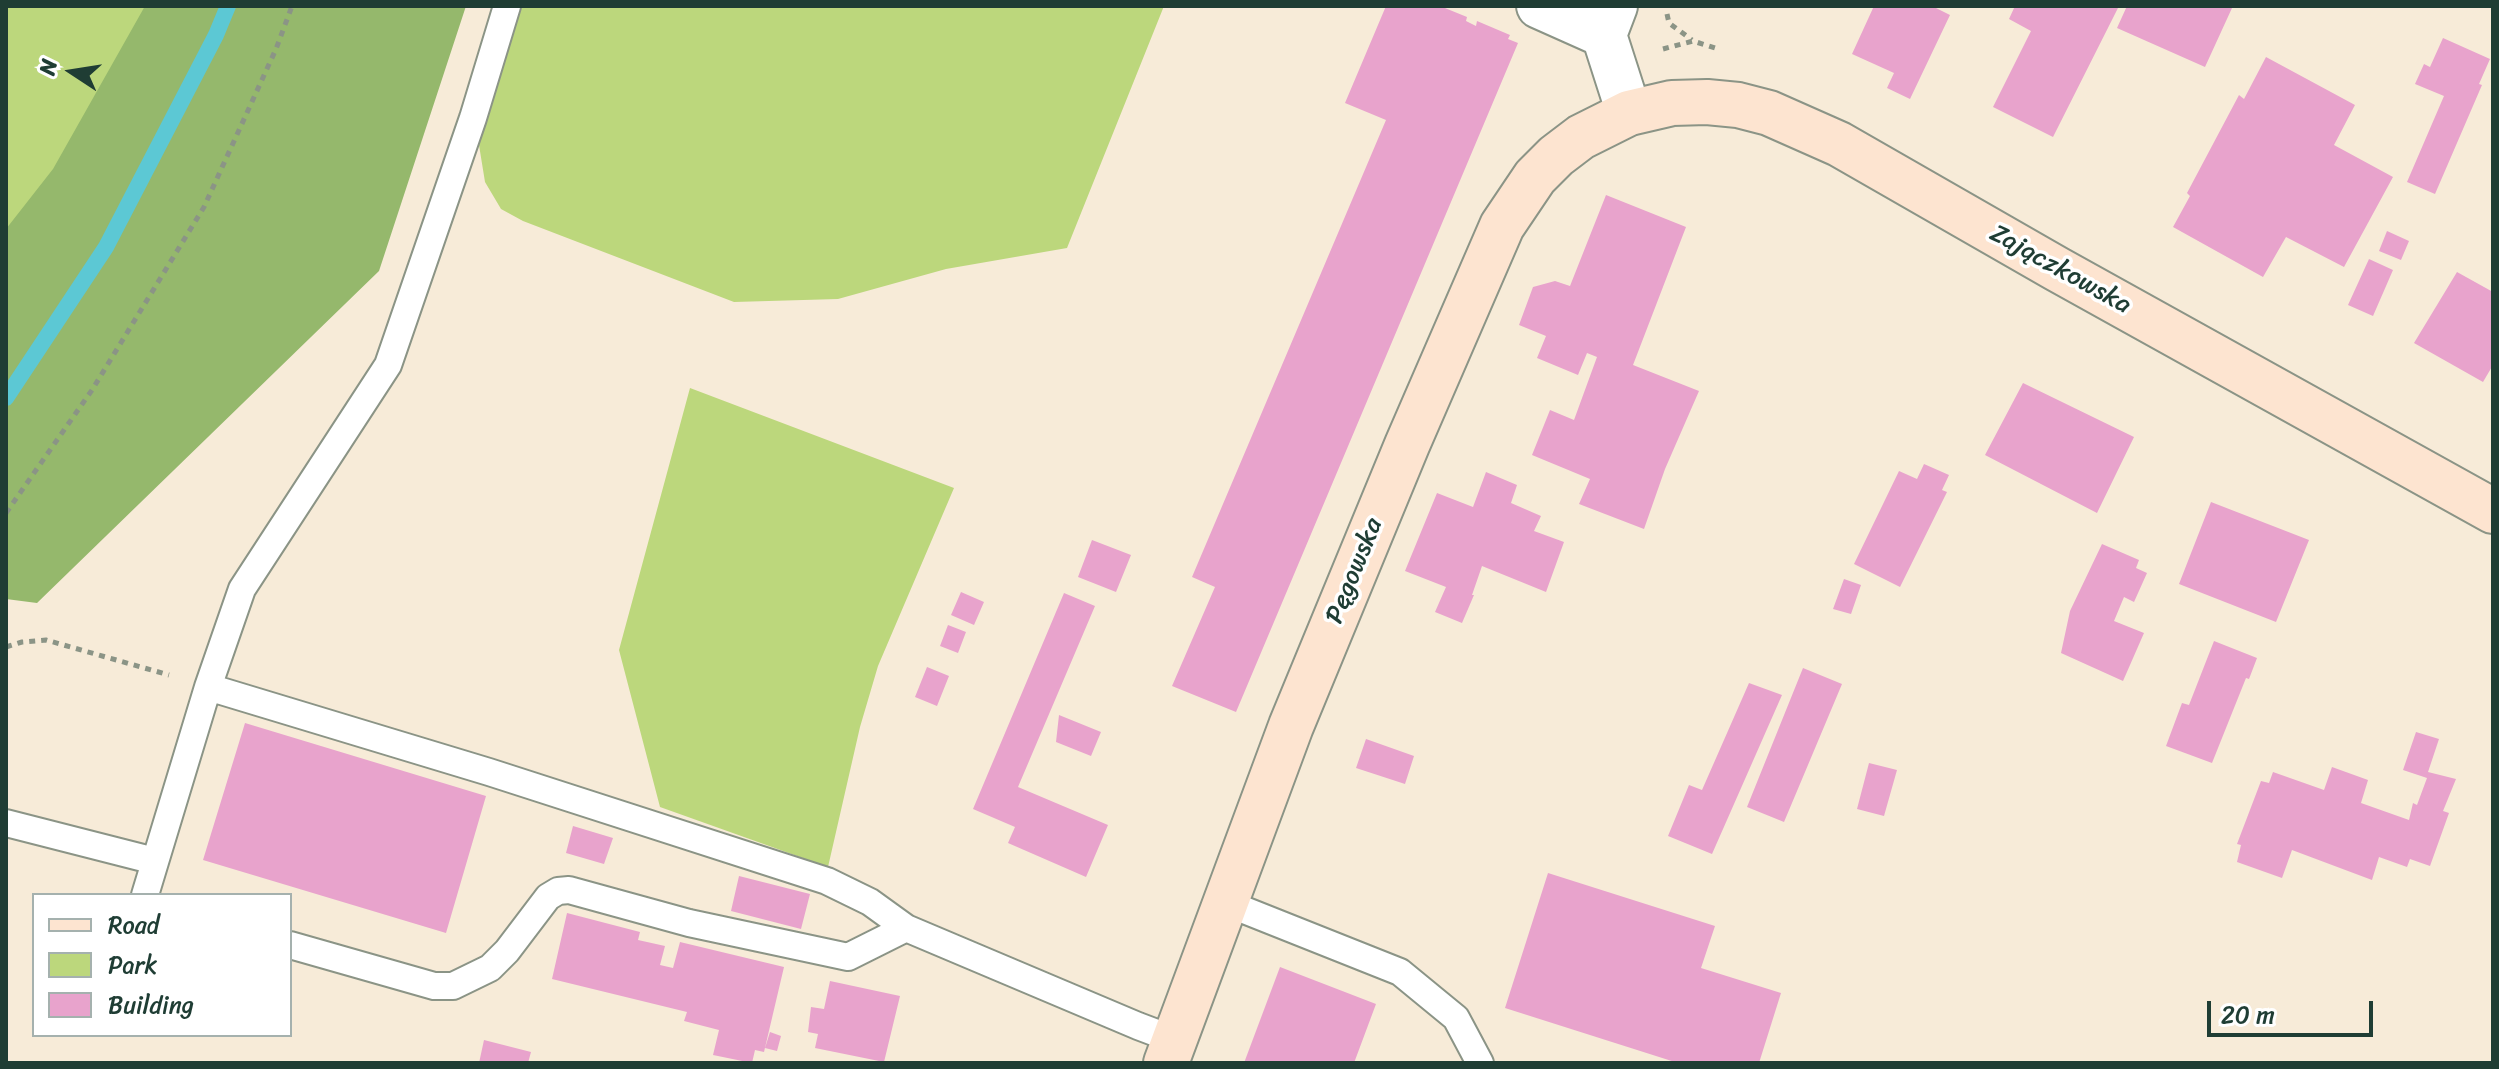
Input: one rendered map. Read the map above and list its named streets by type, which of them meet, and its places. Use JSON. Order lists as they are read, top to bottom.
{
  "streets": {
    "main road": ["Zajączkowska", "Pęgowska"]
  },
  "crossings": [
    ["Zajączkowska", "Pęgowska"]
  ],
  "legend": ["Road", "Park", "Building"],
  "scale_bar": "20 m",
  "north": "left"
}
